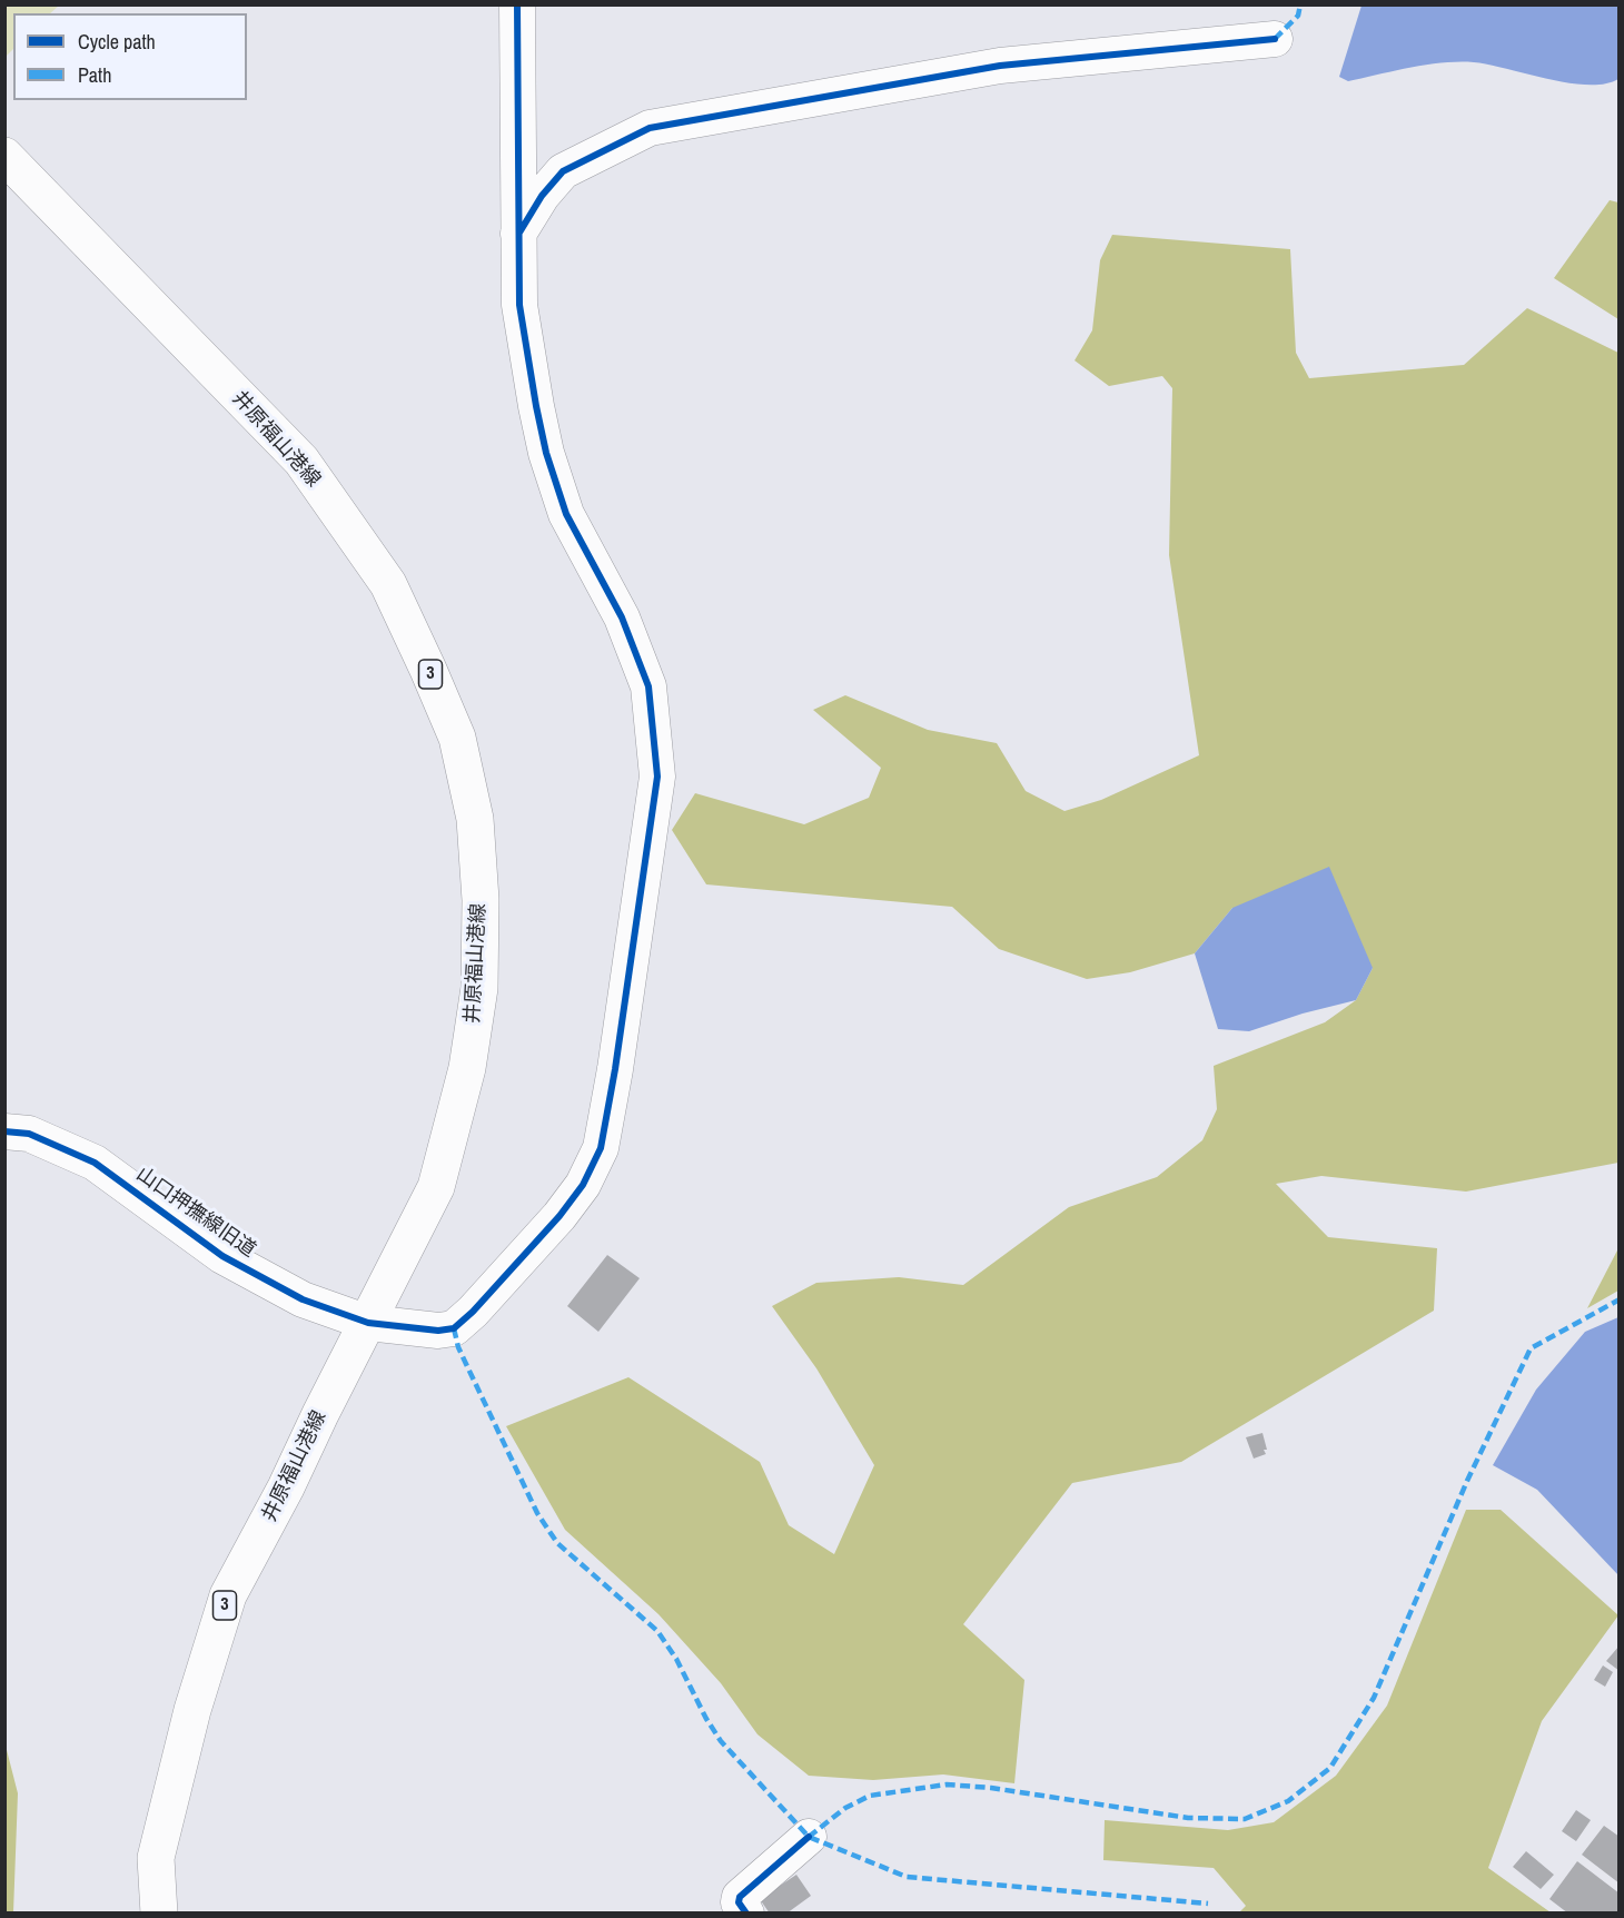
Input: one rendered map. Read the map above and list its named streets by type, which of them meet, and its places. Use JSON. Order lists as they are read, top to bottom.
{
  "streets": {
    "main road": ["井原福山港線", "3"],
    "street": ["山口押撫線旧道"]
  },
  "crossings": [
    ["井原福山港線", "山口押撫線旧道"]
  ],
  "legend": ["Cycle path", "Path"]
}
